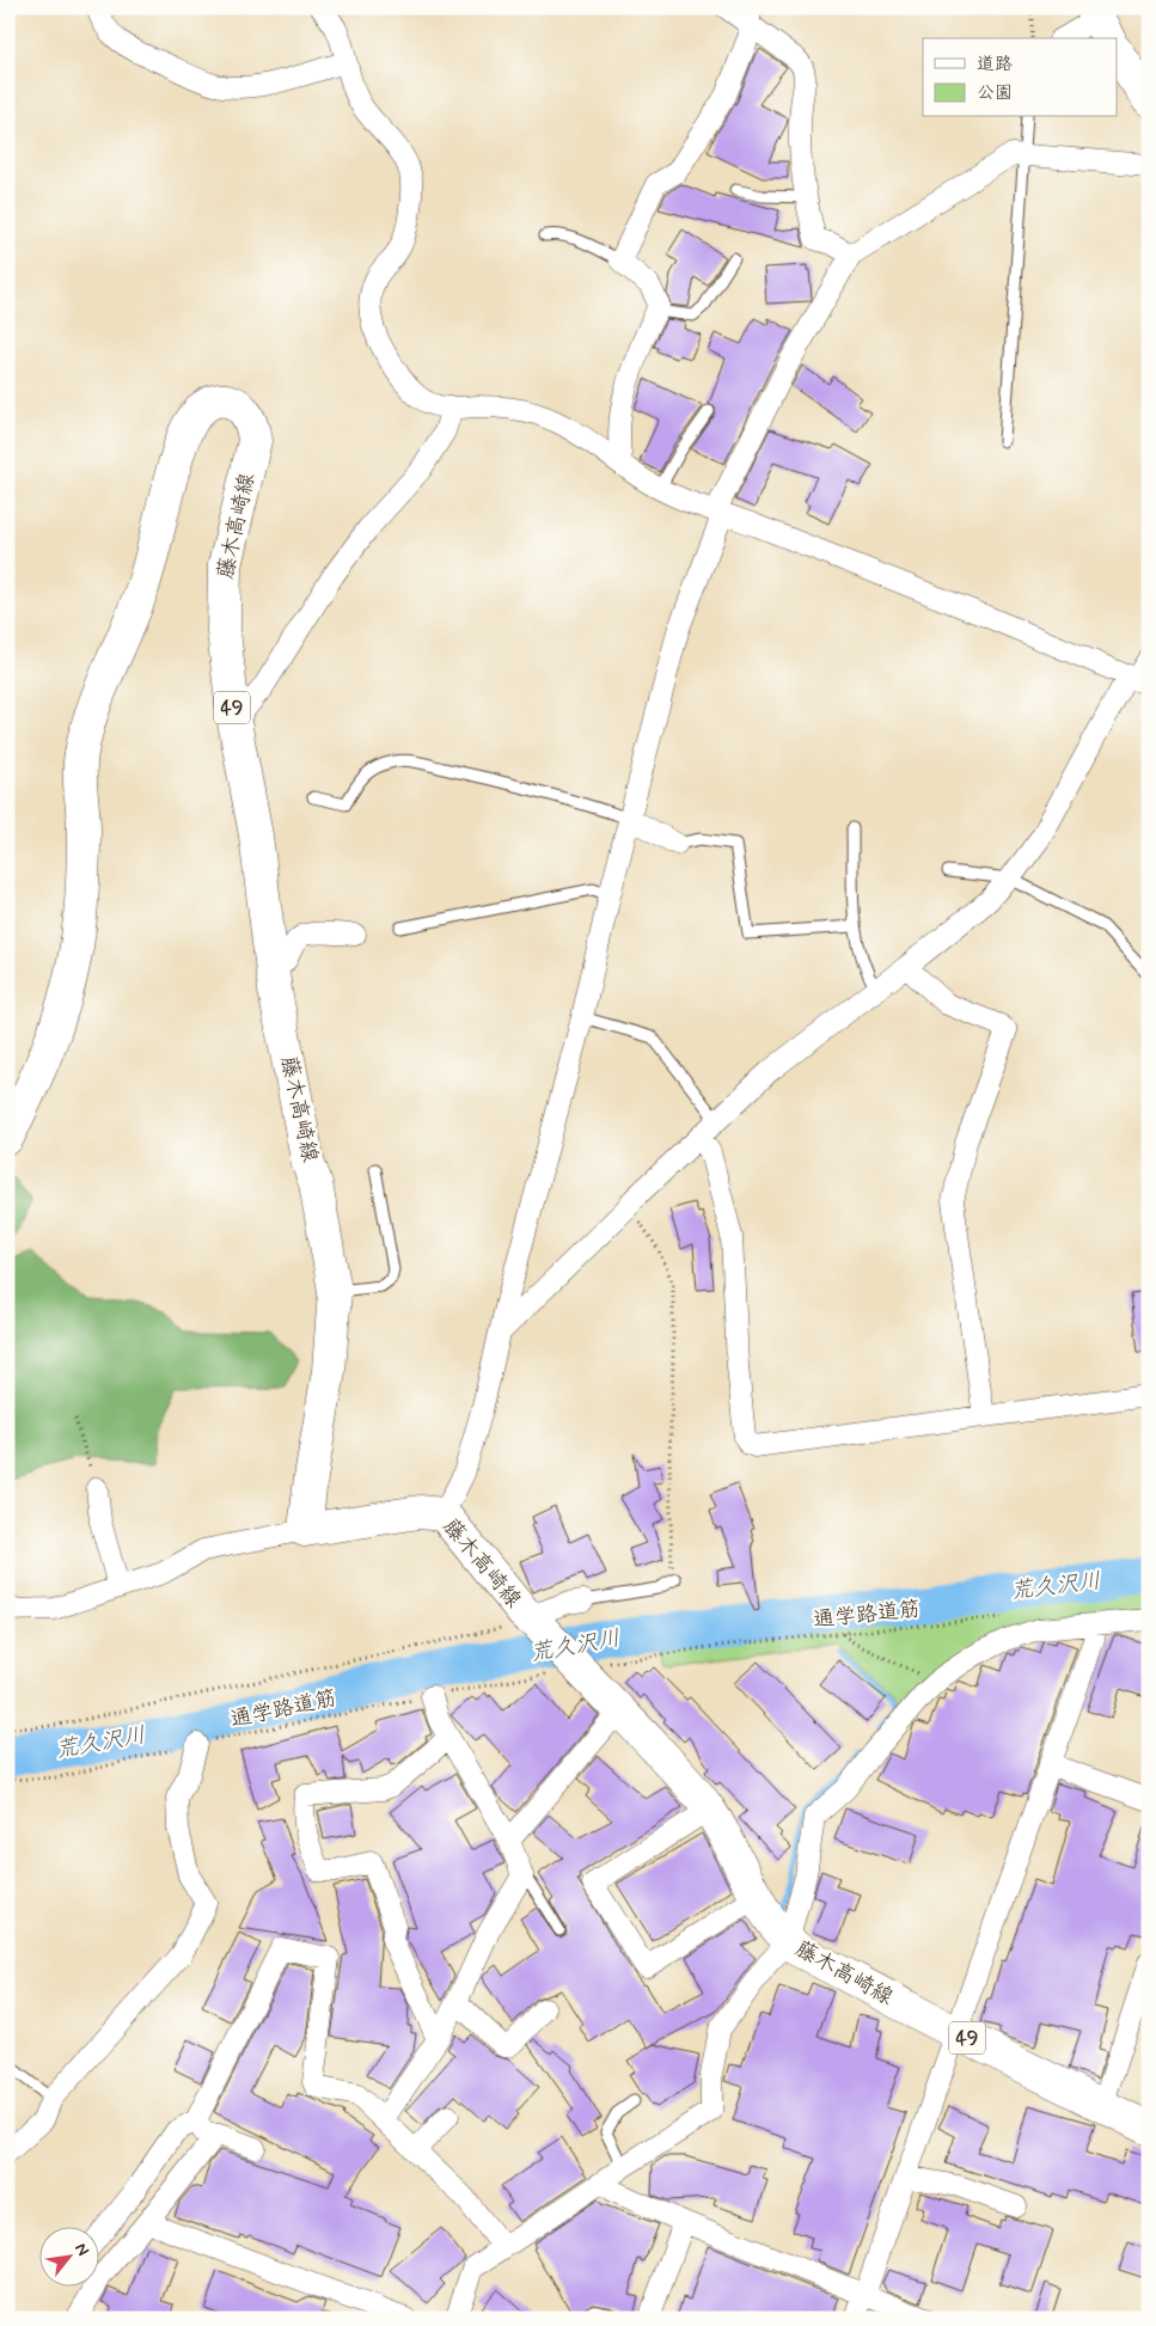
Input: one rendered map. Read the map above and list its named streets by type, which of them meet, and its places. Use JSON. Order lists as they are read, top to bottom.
{
  "streets": {
    "main road": ["藤木高崎線", "49"],
    "path": ["通学路道筋"]
  },
  "crossings": [
    ["藤木高崎線", "通学路道筋"]
  ],
  "water": ["荒久沢川"],
  "legend": ["道路", "公園"],
  "north": "top right"
}
